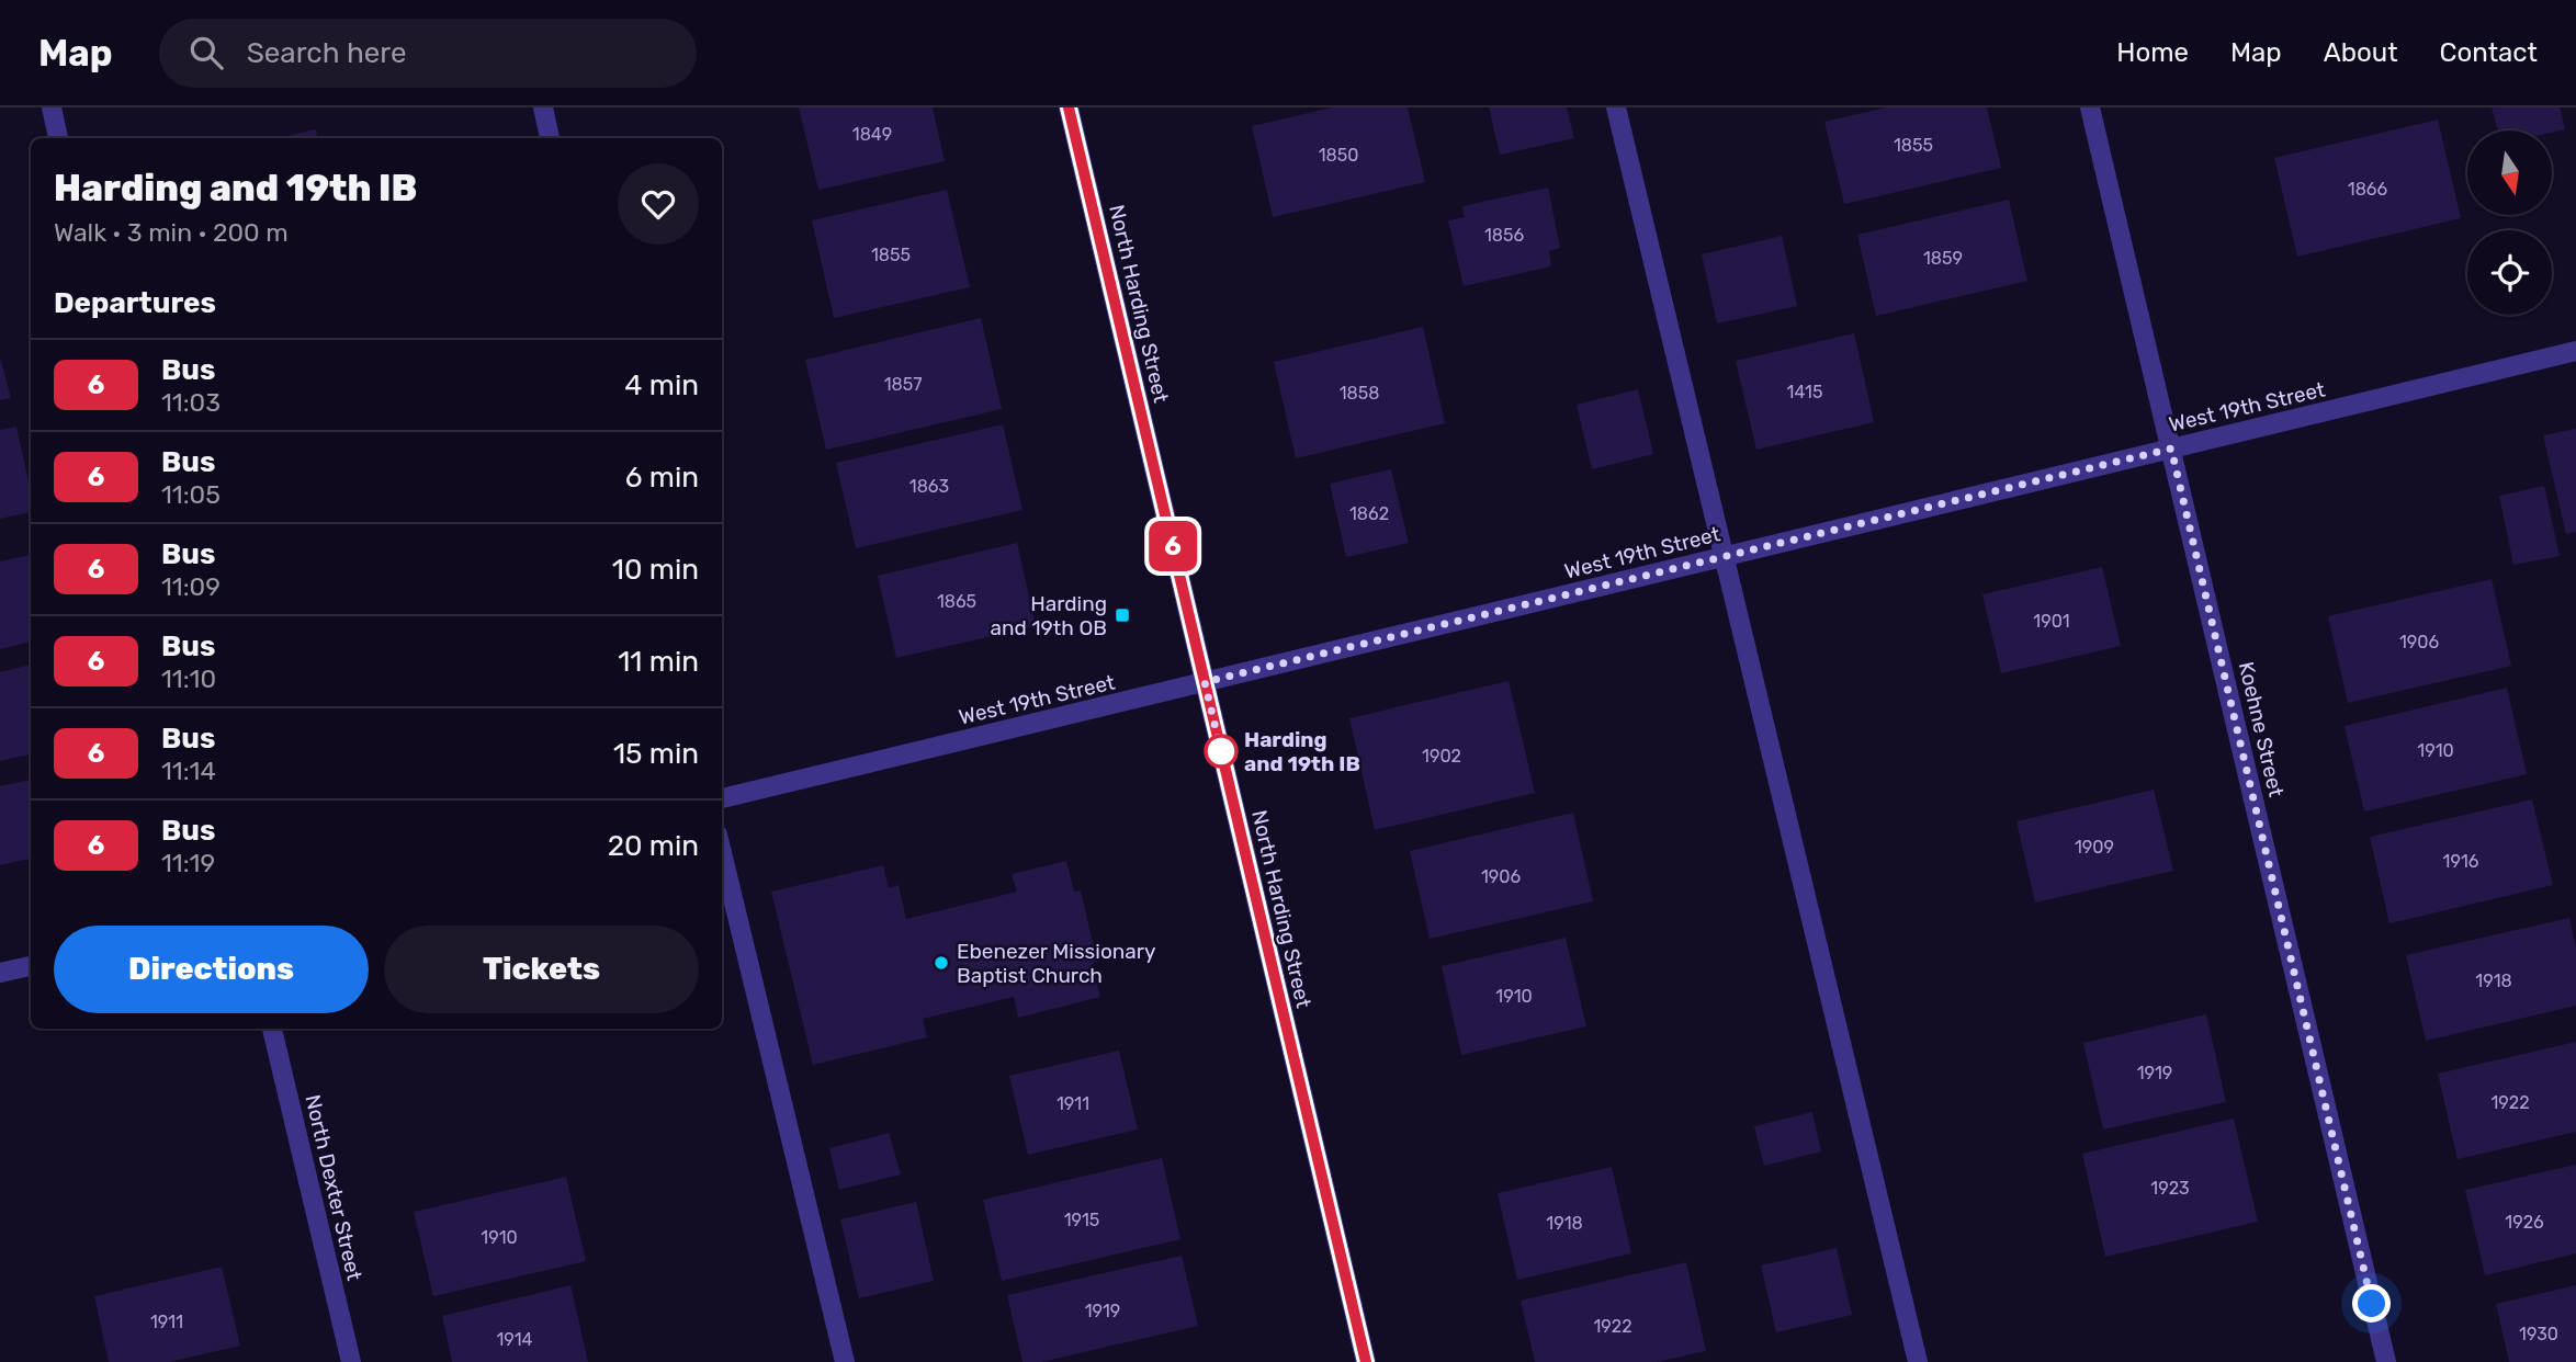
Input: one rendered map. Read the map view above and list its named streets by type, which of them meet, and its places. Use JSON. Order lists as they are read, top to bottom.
{
  "streets": {
    "street": [
      "North Harding Street",
      "West 19th Street",
      "Koehne Street",
      "North Dexter Street"
    ]
  },
  "crossings": [
    ["North Harding Street", "West 19th Street"],
    ["West 19th Street", "Koehne Street"]
  ],
  "places": {
    "transit": ["Harding and 19th OB"],
    "other": ["Harding and 19th IB", "Ebenezer Missionary Baptist Church"]
  },
  "lines": ["bus line 6"],
  "house_numbers": [
    "1849",
    "1855",
    "1850",
    "1866",
    "1856",
    "1855",
    "1859",
    "1857",
    "1415",
    "1858",
    "1863",
    "1862",
    "1865",
    "1901",
    "1906",
    "1910",
    "1902",
    "1909",
    "1916",
    "1906",
    "1918",
    "1910",
    "1919",
    "1922",
    "1911",
    "1923",
    "1915",
    "1926",
    "1918",
    "1910",
    "1919",
    "1911",
    "1922",
    "1930",
    "1914"
  ],
  "north": "bottom",
  "page": {
    "header": "Map",
    "search": "Search here",
    "nav": [
      "Home",
      "Map",
      "About",
      "Contact"
    ],
    "on_map": "6",
    "heading": [
      ["Harding and 19th IB", "Walk · 3 min · 200 m"],
      "Departures"
    ],
    "list": [
      {
        "mark": "6",
        "name": "Bus",
        "note": "11:03",
        "value": "4 min"
      },
      {
        "mark": "6",
        "name": "Bus",
        "note": "11:05",
        "value": "6 min"
      },
      {
        "mark": "6",
        "name": "Bus",
        "note": "11:09",
        "value": "10 min"
      },
      {
        "mark": "6",
        "name": "Bus",
        "note": "11:10",
        "value": "11 min"
      },
      {
        "mark": "6",
        "name": "Bus",
        "note": "11:14",
        "value": "15 min"
      },
      {
        "mark": "6",
        "name": "Bus",
        "note": "11:19",
        "value": "20 min"
      }
    ],
    "buttons": ["Directions", "Tickets"]
  }
}
